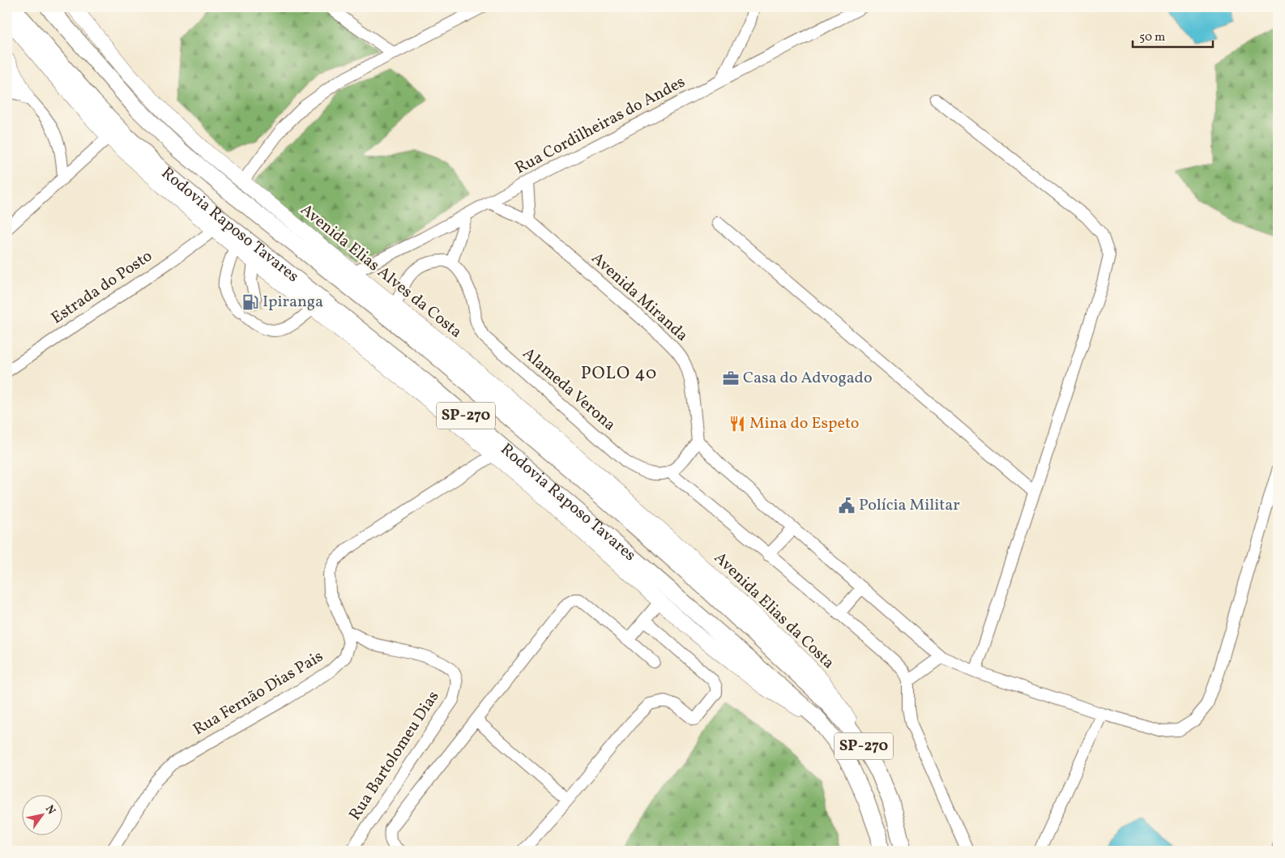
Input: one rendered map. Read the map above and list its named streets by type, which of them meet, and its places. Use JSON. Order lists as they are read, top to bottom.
{
  "streets": {
    "highway": ["Rodovia Raposo Tavares", "SP-270"],
    "main road": ["Avenida Elias Alves da Costa", "Avenida Elias da Costa"],
    "street": [
      "Rua Cordilheiras do Andes",
      "Estrada do Posto",
      "Avenida Miranda",
      "Alameda Verona",
      "Rua Fernão Dias Pais",
      "Rua Bartolomeu Dias"
    ]
  },
  "crossings": [
    ["Rua Cordilheiras do Andes", "Avenida Elias Alves da Costa"],
    ["Rua Cordilheiras do Andes", "Avenida Miranda"],
    ["Rodovia Raposo Tavares", "Avenida Elias da Costa"],
    ["Avenida Elias Alves da Costa", "Avenida Elias da Costa"],
    ["Rua Fernão Dias Pais", "Rua Bartolomeu Dias"]
  ],
  "districts": ["POLO 40"],
  "places": {
    "fuel station": ["Ipiranga"],
    "office": ["Casa do Advogado"],
    "restaurant": ["Mina do Espeto"],
    "public building": ["Polícia Militar"]
  },
  "scale_bar": "50 m",
  "north": "top right"
}
